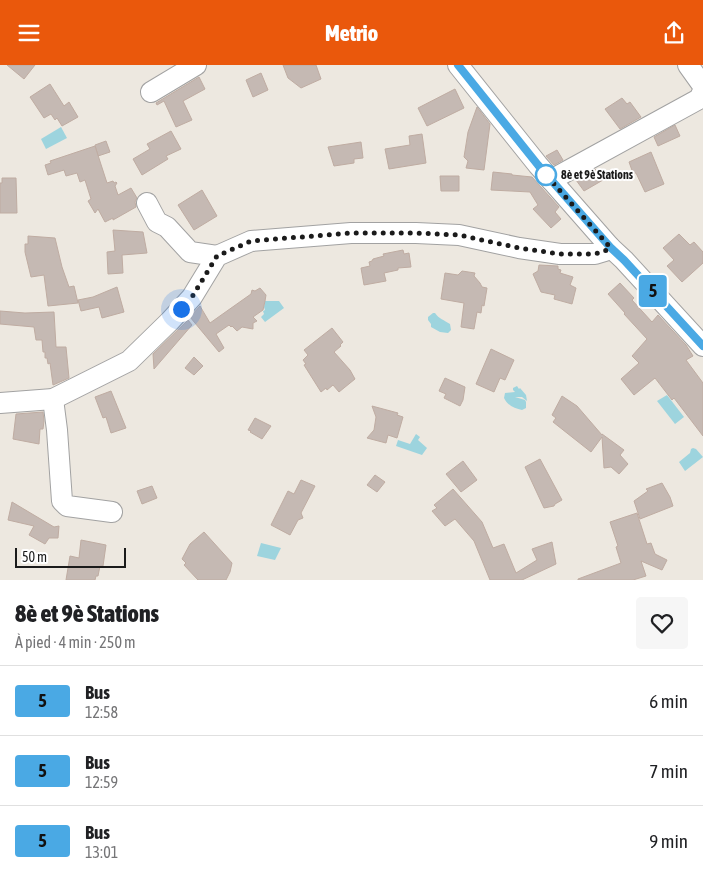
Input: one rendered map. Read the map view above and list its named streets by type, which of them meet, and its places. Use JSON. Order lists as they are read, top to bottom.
{
  "places": ["8è et 9è Stations"],
  "lines": ["bus line 5"],
  "scale_bar": "50 m",
  "page": {
    "header": "Metrio",
    "on_map": "5",
    "scale": "50 m",
    "heading": ["8è et 9è Stations", "À pied · 4 min · 250 m"],
    "list": [
      {
        "mark": "5",
        "name": "Bus",
        "note": "12:58",
        "value": "6 min"
      },
      {
        "mark": "5",
        "name": "Bus",
        "note": "12:59",
        "value": "7 min"
      },
      {
        "mark": "5",
        "name": "Bus",
        "note": "13:01",
        "value": "9 min"
      }
    ]
  }
}
